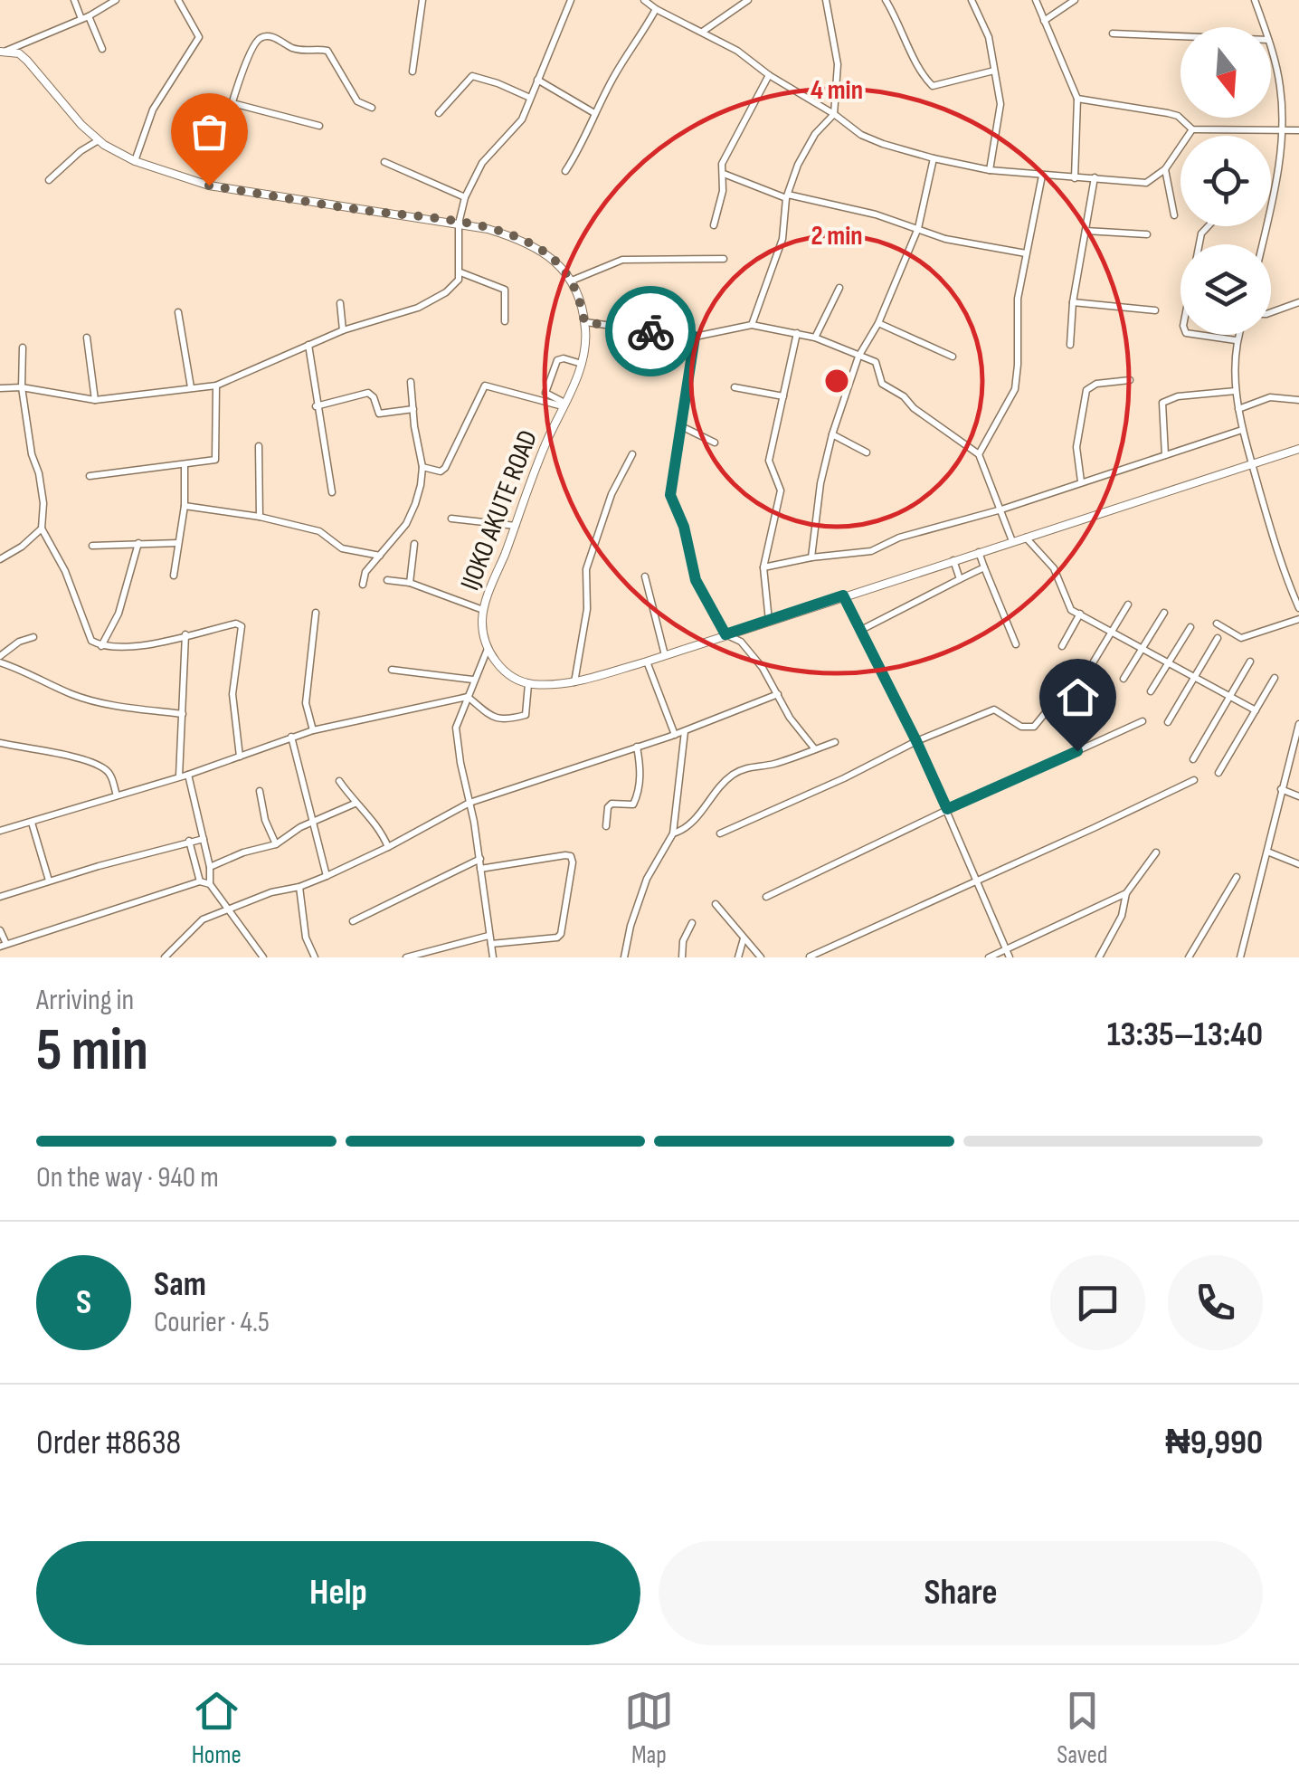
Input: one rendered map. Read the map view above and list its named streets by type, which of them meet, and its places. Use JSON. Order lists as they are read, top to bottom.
{
  "streets": {
    "main road": ["IJOKO AKUTE ROAD"]
  },
  "north": "bottom",
  "page": {
    "heading": ["5 min", "Arriving in", "13:35–13:40"],
    "panel": [
      "Sam",
      "Courier · 4.5",
      "Order #8638",
      "₦9,990"
    ],
    "bar": "On the way · 940 m",
    "round": "S",
    "buttons": ["Help", "Share"],
    "tabs": ["Home", "Map", "Saved"]
  },
  "rings": ["4 min", "2 min"]
}
